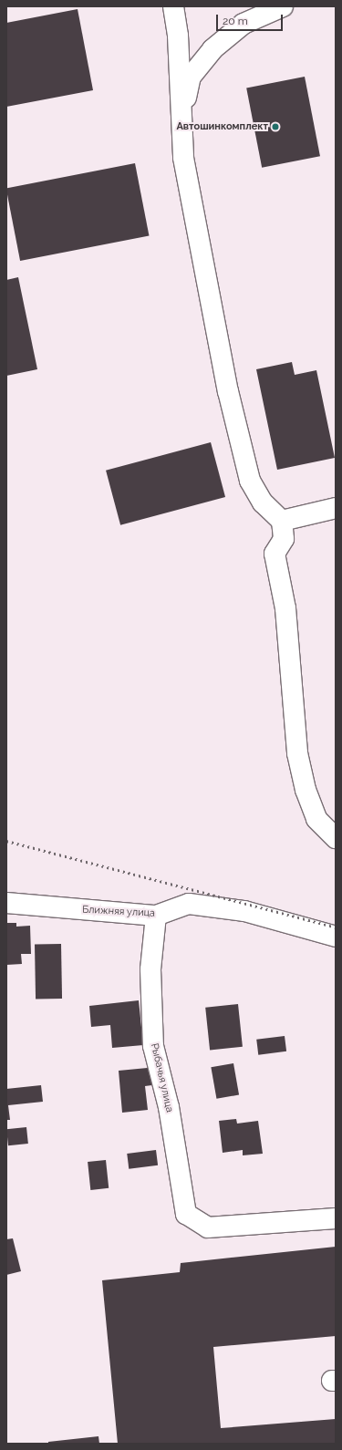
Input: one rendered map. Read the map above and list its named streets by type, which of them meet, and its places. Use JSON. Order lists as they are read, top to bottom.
{
  "streets": {
    "street": ["Ближняя улица", "Рыбачья улица"]
  },
  "crossings": [
    ["Ближняя улица", "Рыбачья улица"]
  ],
  "places": ["Автошинкомплект"],
  "scale_bar": "20 m"
}
